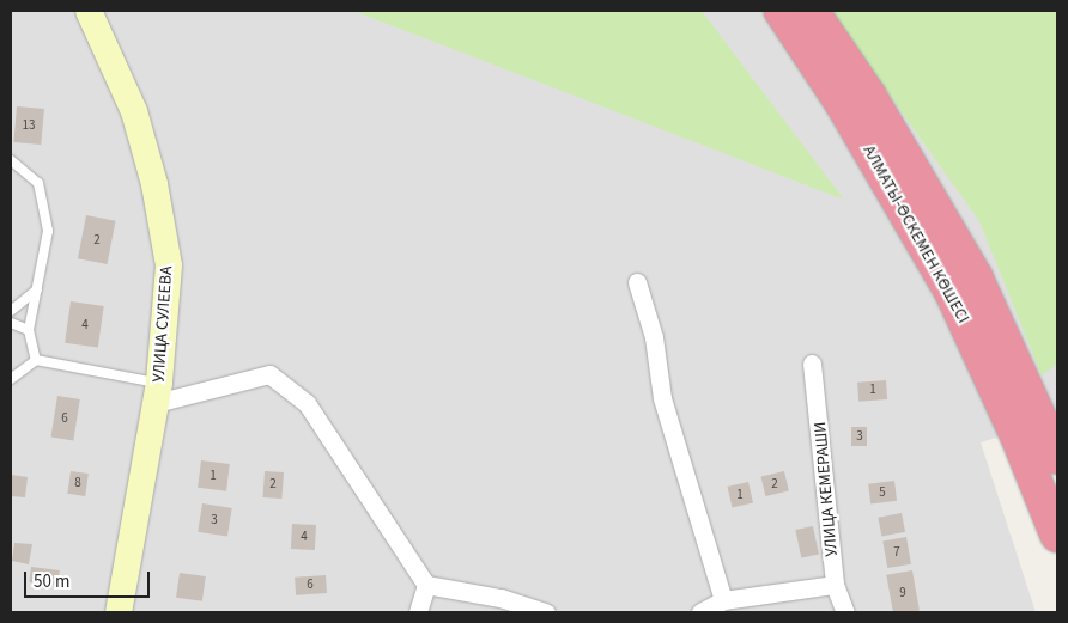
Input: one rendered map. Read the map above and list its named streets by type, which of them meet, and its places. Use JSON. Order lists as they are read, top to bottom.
{
  "streets": {
    "highway": ["АЛМАТЫ-ӨСКЕМЕН КӨШЕСІ"],
    "main road": ["УЛИЦА СУЛЕЕВА"],
    "street": ["УЛИЦА КЕМЕРАШИ"]
  },
  "house_numbers": [
    "13",
    "2",
    "4",
    "1",
    "6",
    "3",
    "1",
    "8",
    "2",
    "2",
    "5",
    "1",
    "3",
    "4",
    "7",
    "6",
    "9"
  ],
  "scale_bar": "50 m"
}
